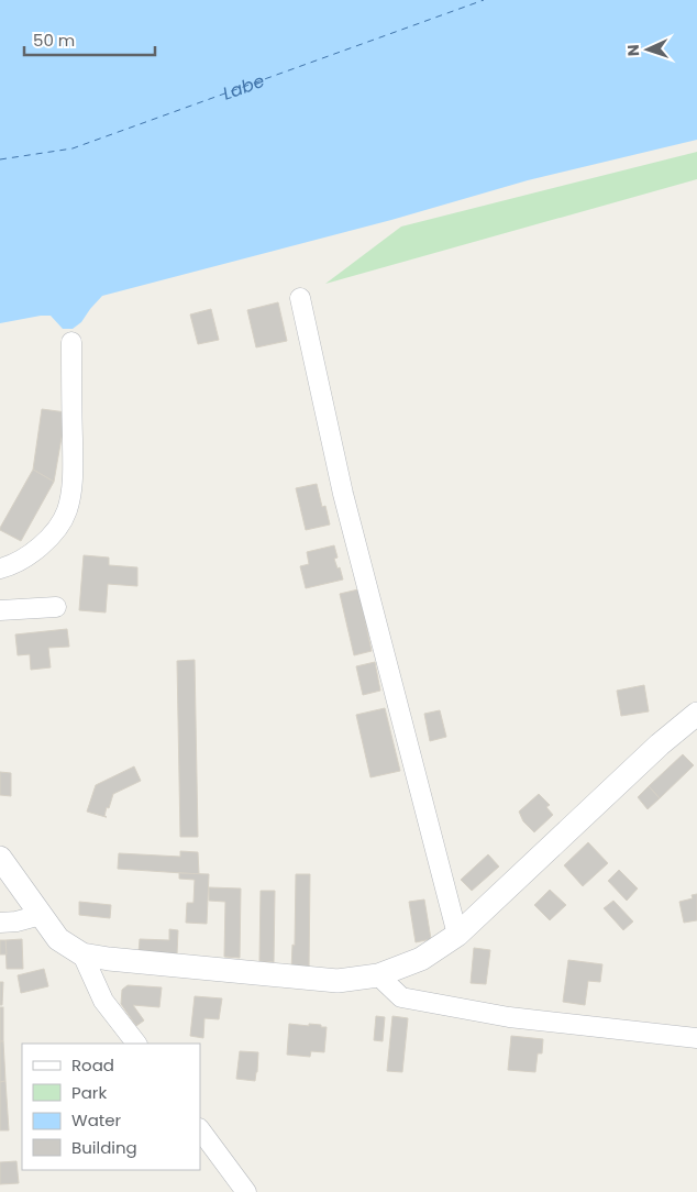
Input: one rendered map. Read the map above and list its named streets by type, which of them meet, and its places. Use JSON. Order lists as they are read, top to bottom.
{
  "water": ["Labe"],
  "legend": [
    "Road",
    "Park",
    "Water",
    "Building"
  ],
  "scale_bar": "50 m",
  "north": "left"
}
